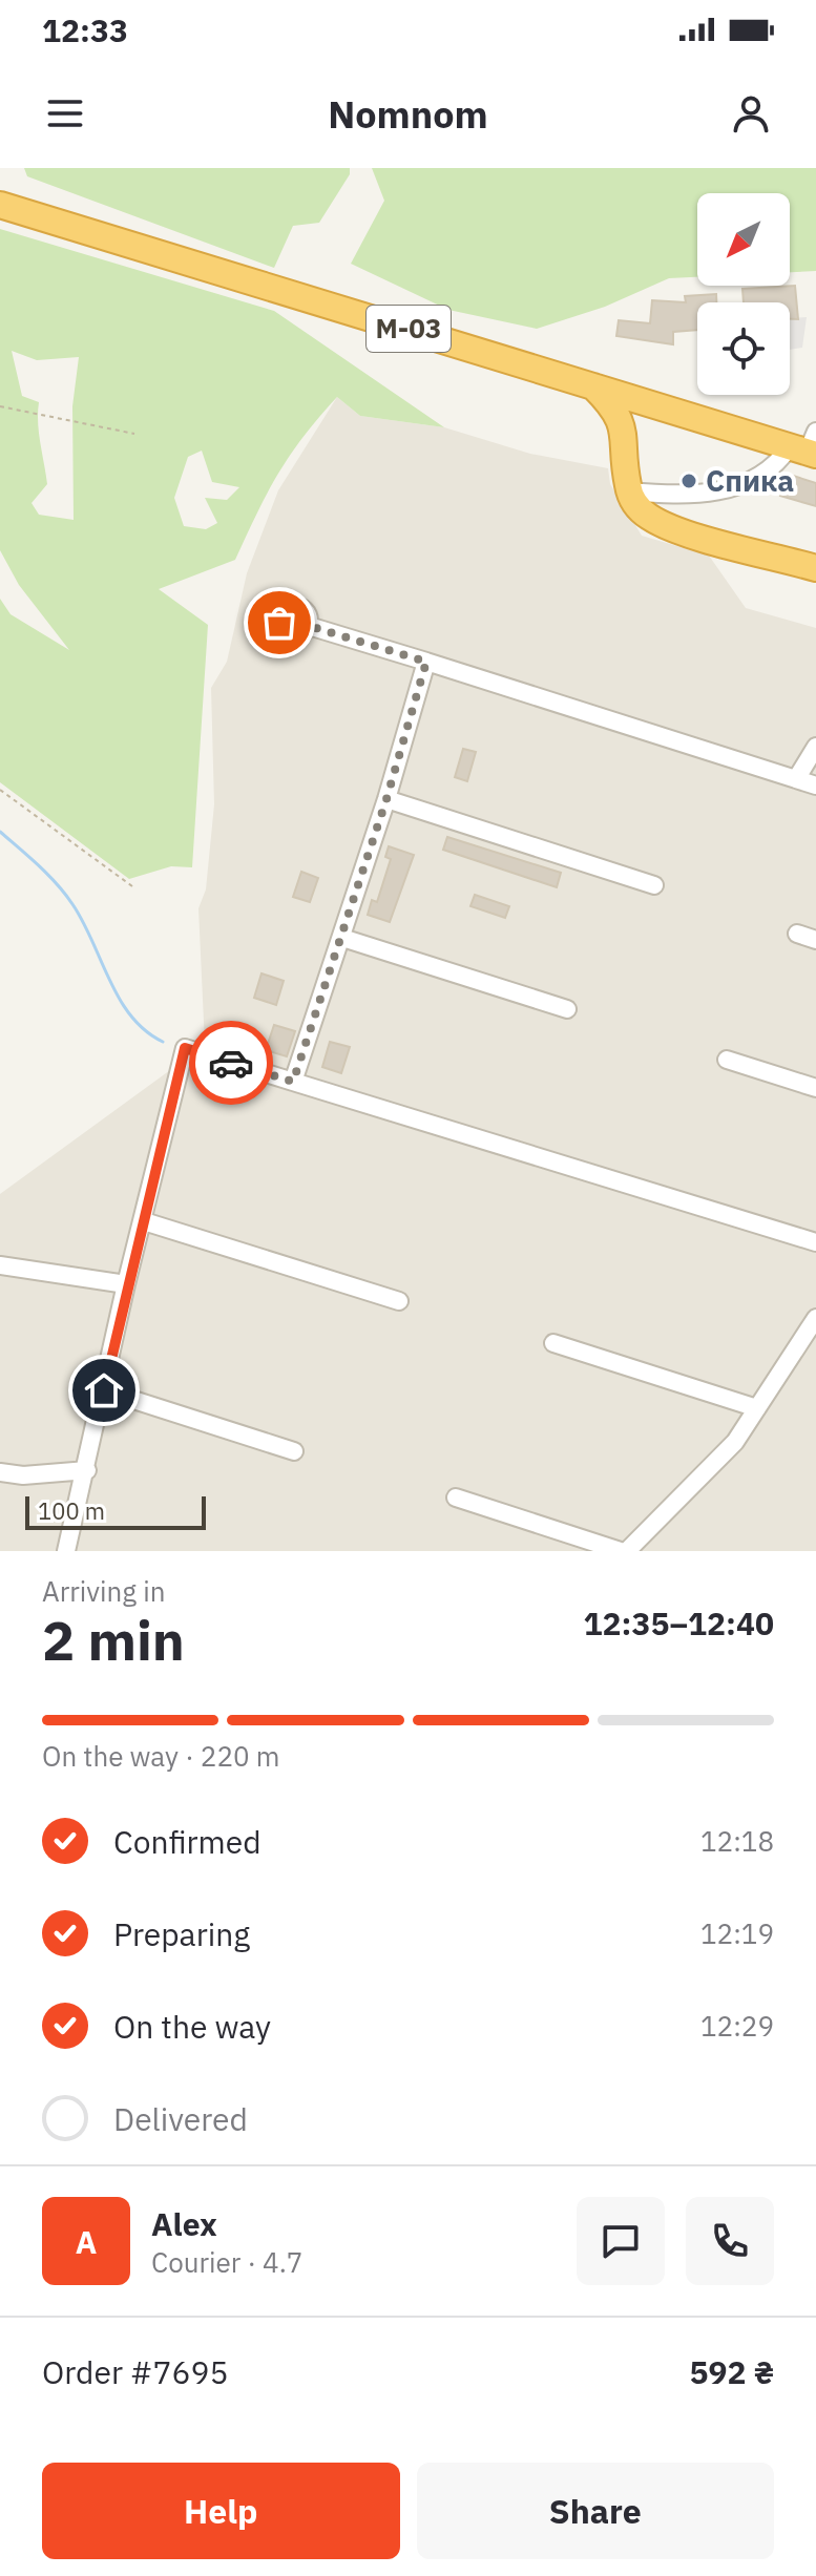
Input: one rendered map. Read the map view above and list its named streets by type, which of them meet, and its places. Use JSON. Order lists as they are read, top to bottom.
{
  "streets": {
    "highway": ["М-03"]
  },
  "places": ["Спика"],
  "scale_bar": "100 m",
  "north": "bottom left",
  "page": {
    "status": "12:33",
    "header": "Nomnom",
    "scale": "100 m",
    "heading": ["2 min", "Arriving in", "12:35–12:40"],
    "panel": [
      "Alex",
      "Courier · 4.7",
      "Order #7695",
      "592 ₴"
    ],
    "bar": "On the way · 220 m",
    "list": [
      ["Confirmed", "12:18"],
      ["Preparing", "12:19"],
      ["On the way", "12:29"],
      "Delivered"
    ],
    "round": "A",
    "buttons": ["Help", "Share"]
  }
}
